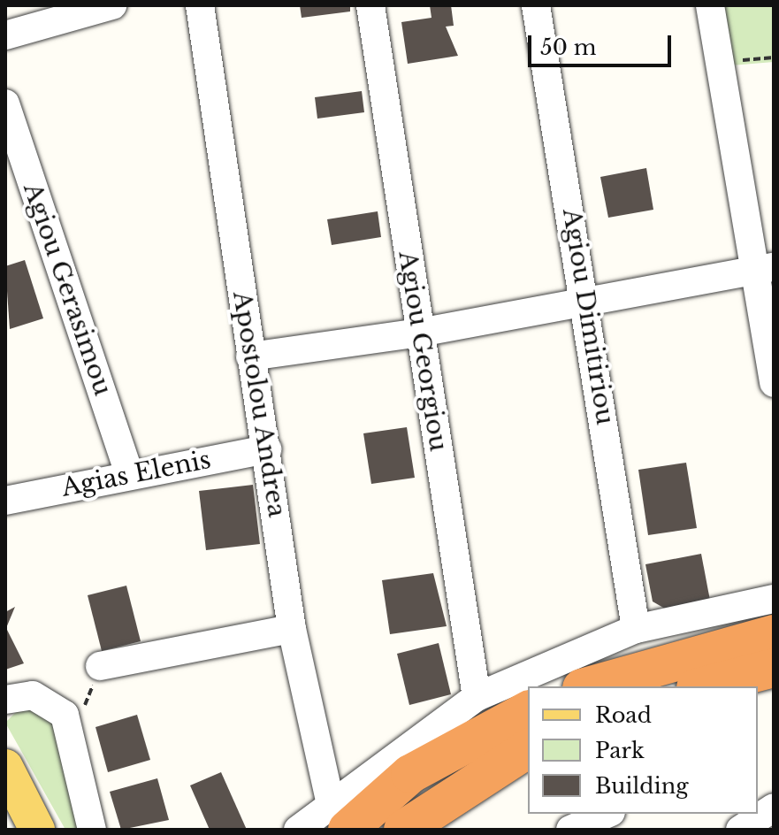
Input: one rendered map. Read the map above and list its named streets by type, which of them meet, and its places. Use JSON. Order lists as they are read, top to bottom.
{
  "streets": {
    "street": [
      "Agiou Gerasimou",
      "Agiou Dimitiriou",
      "Agiou Georgiou",
      "Apostolou Andrea",
      "Agias Elenis"
    ]
  },
  "crossings": [
    ["Agiou Gerasimou", "Agias Elenis"],
    ["Apostolou Andrea", "Agias Elenis"]
  ],
  "legend": ["Road", "Park", "Building"],
  "scale_bar": "50 m"
}
